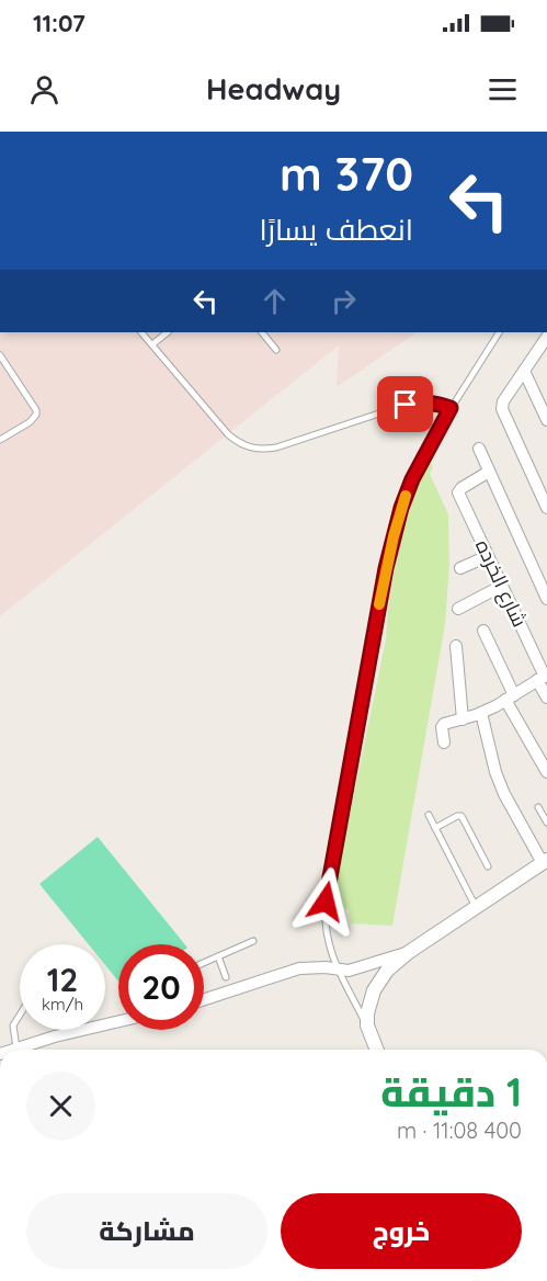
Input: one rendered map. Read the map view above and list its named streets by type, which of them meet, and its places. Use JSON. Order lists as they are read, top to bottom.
{
  "streets": {
    "street": ["شارع الخرده"]
  },
  "page": {
    "status": "11:07",
    "header": "Headway",
    "turn": ["370 m", "انعطف يسارًا"],
    "speed": "12 km/h",
    "limit": "20",
    "heading": ["1 دقيقة", "400 m · 11:08"],
    "buttons": ["خروج", "مشاركة"]
  }
}
